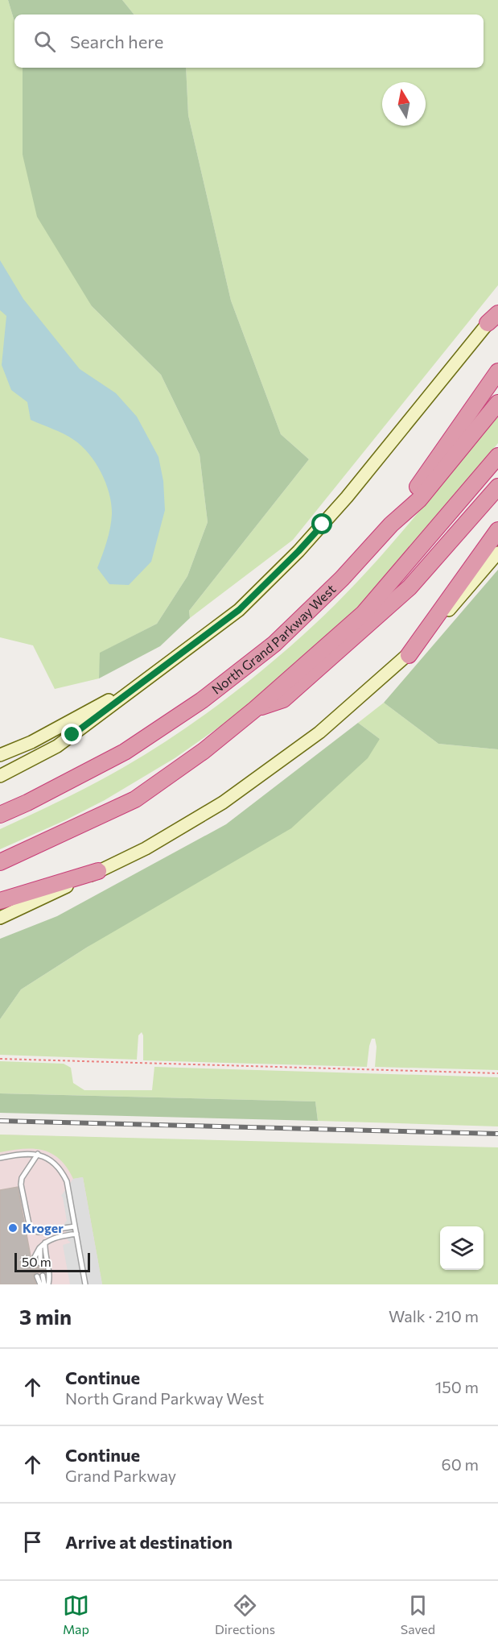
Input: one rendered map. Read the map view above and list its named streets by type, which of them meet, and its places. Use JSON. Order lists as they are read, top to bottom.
{
  "streets": {
    "highway": ["North Grand Parkway West"]
  },
  "places": ["Kroger"],
  "scale_bar": "50 m",
  "north": "top",
  "page": {
    "search": "Search here",
    "scale": "50 m",
    "heading": ["3 min", "Walk · 210 m"],
    "list": [
      ["Continue", "North Grand Parkway West", "150 m"],
      ["Continue", "Grand Parkway", "60 m"],
      "Arrive at destination"
    ],
    "nav": ["Map", "Directions", "Saved"]
  }
}
